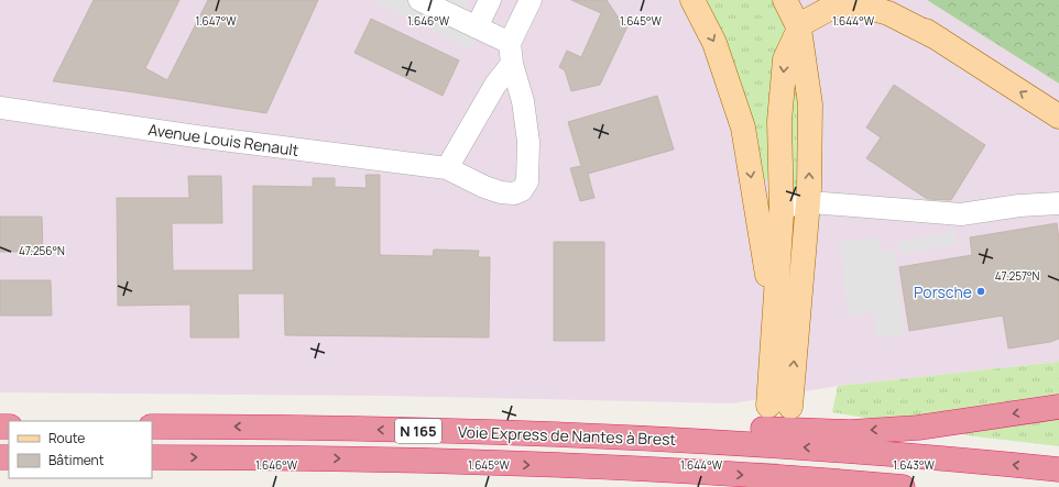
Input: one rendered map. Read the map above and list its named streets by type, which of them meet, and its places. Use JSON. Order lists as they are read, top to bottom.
{
  "streets": {
    "highway": ["N 165", "Voie Express de Nantes à Brest"],
    "street": ["Avenue Louis Renault"]
  },
  "places": ["Porsche"],
  "legend": ["Route", "Bâtiment"],
  "coordinates": [
    "1.647°W",
    "1.646°W",
    "1.645°W",
    "1.644°W",
    "47.256°N",
    "47.257°N",
    "1.643°W"
  ]
}
